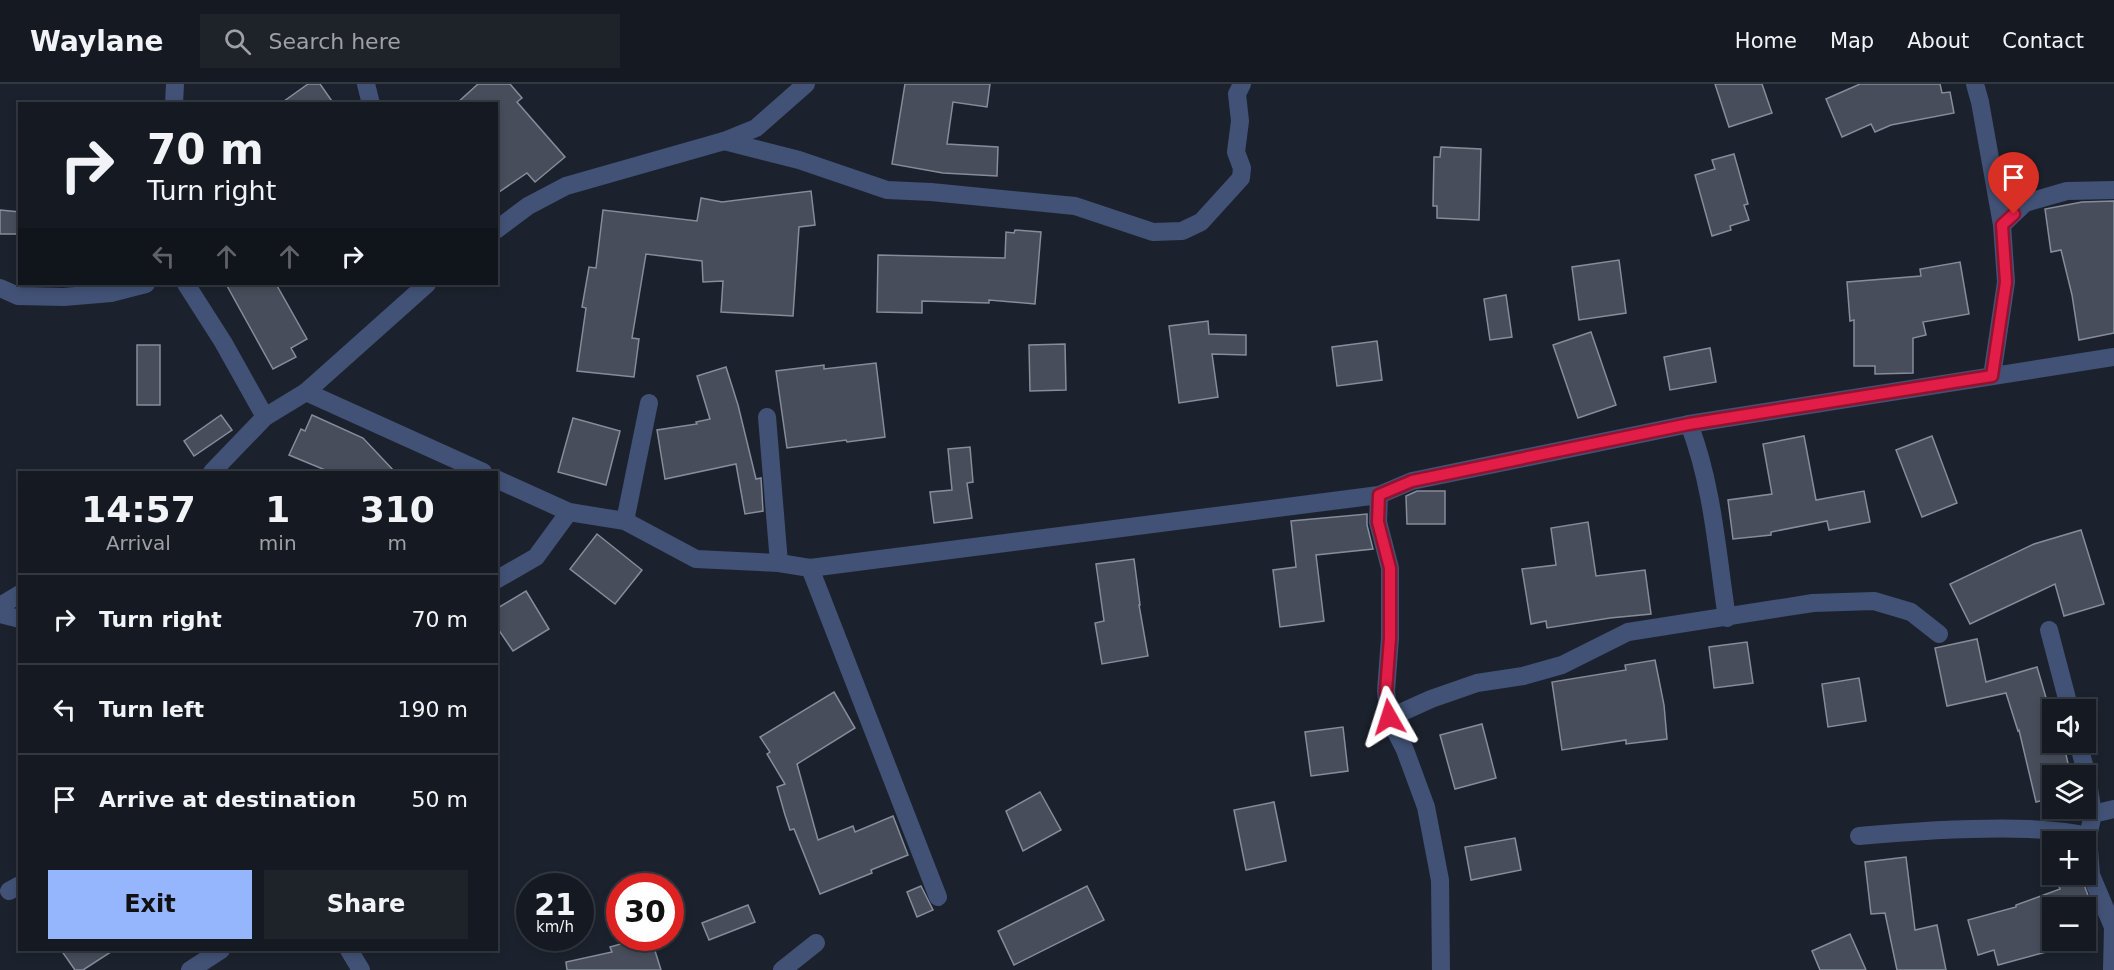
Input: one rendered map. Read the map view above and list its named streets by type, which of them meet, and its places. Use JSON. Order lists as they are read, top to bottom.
{
  "page": {
    "header": "Waylane",
    "search": "Search here",
    "nav": [
      "Home",
      "Map",
      "About",
      "Contact"
    ],
    "turn": ["70 m", "Turn right"],
    "eta": [
      "14:57",
      "Arrival",
      "1",
      "min",
      "310",
      "m"
    ],
    "list": [
      {
        "name": "Turn right",
        "value": "70 m"
      },
      {
        "name": "Turn left",
        "value": "190 m"
      },
      {
        "name": "Arrive at destination",
        "value": "50 m"
      }
    ],
    "map_buttons": ["+", "−"],
    "buttons": ["Exit", "Share"],
    "speed": "21 km/h",
    "limit": "30"
  }
}
